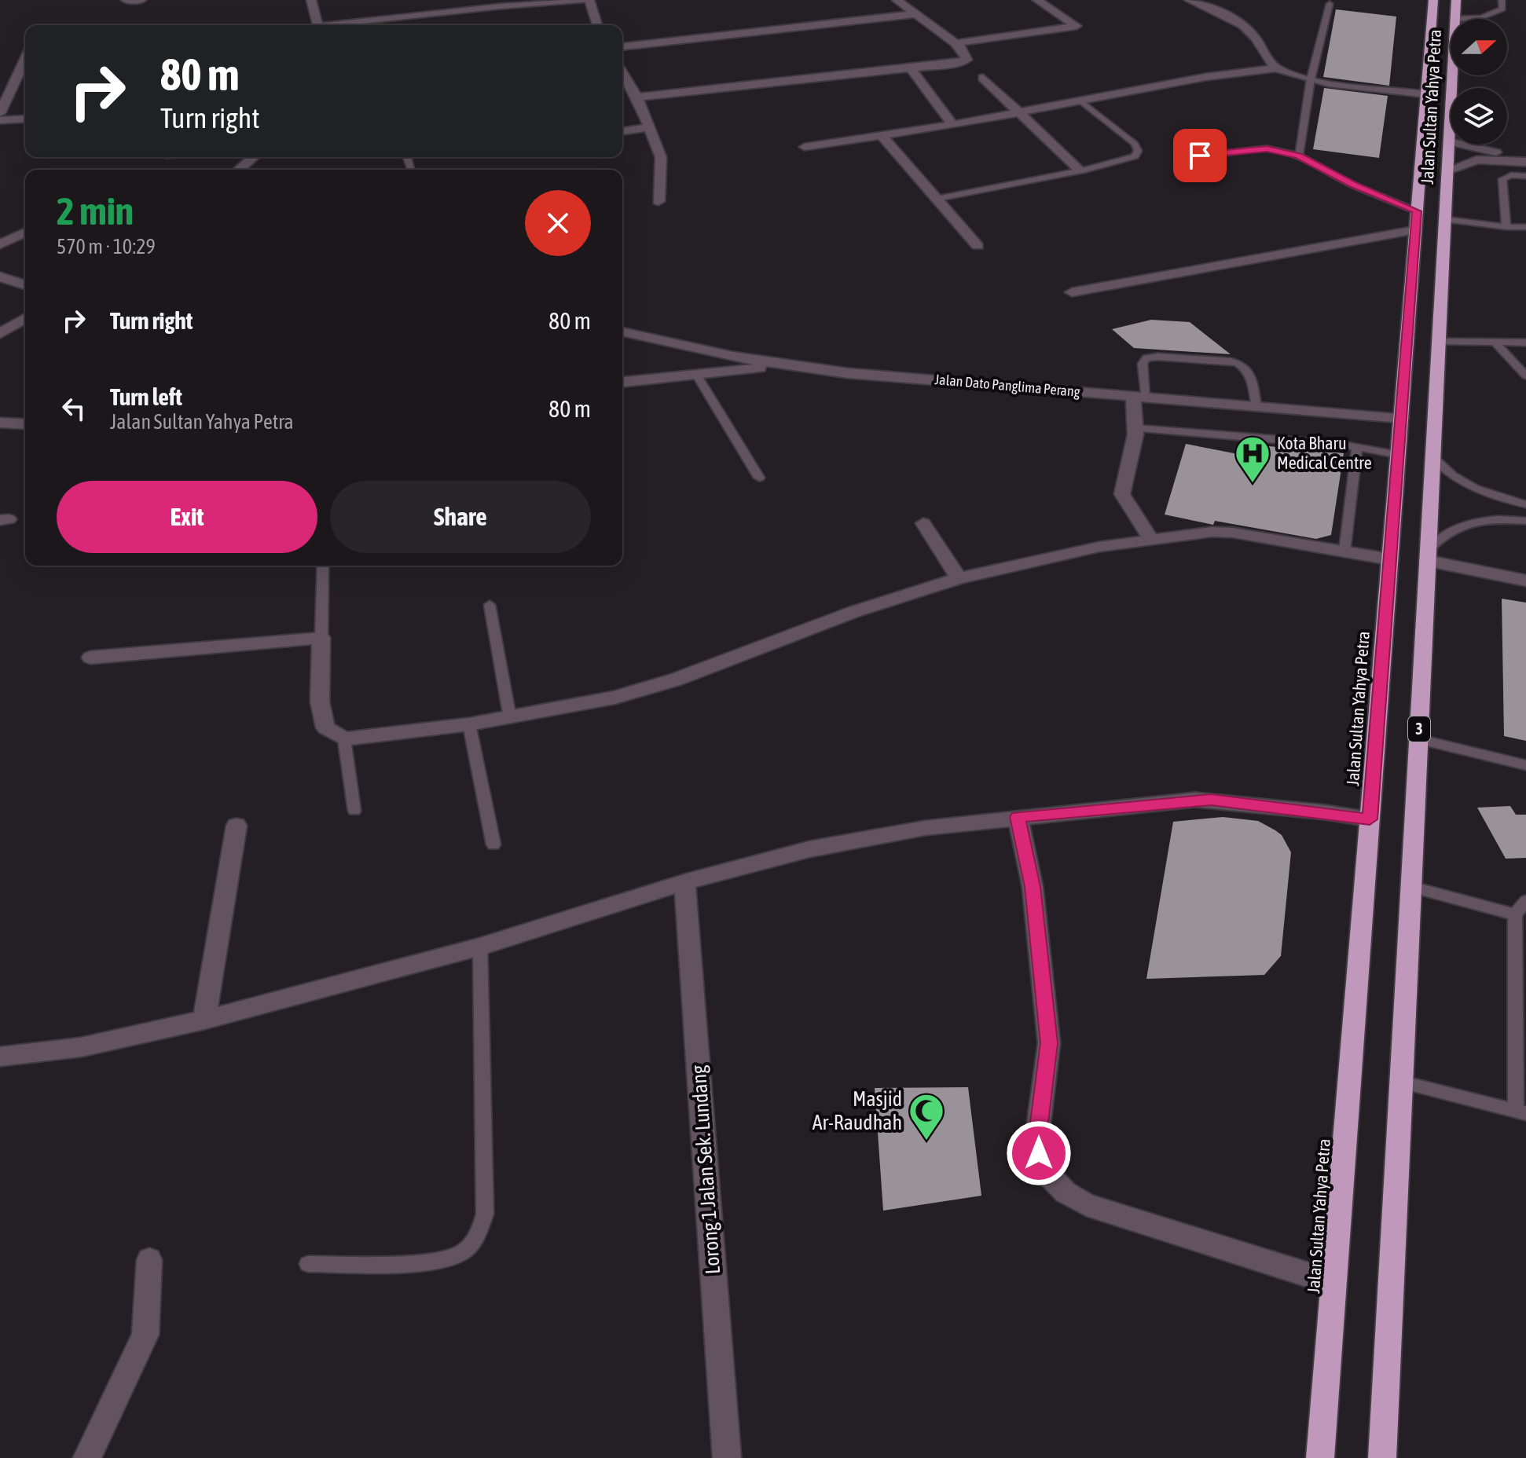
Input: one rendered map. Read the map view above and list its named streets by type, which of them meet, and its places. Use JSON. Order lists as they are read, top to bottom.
{
  "streets": {
    "highway": ["Jalan Sultan Yahya Petra", "3"],
    "street": ["Jalan Dato Panglima Perang", "Lorong 1 Jalan Sek. Lundang"]
  },
  "crossings": [
    ["Jalan Sultan Yahya Petra", "Jalan Dato Panglima Perang"]
  ],
  "places": {
    "hospital": ["Kota Bharu Medical Centre"],
    "mosque": ["Masjid Ar-Raudhah"]
  },
  "north": "right",
  "page": {
    "turn": ["80 m", "Turn right"],
    "heading": ["2 min", "570 m · 10:29"],
    "list": [
      {
        "name": "Turn right",
        "value": "80 m"
      },
      {
        "name": "Turn left",
        "note": "Jalan Sultan Yahya Petra",
        "value": "80 m"
      }
    ],
    "buttons": ["Exit", "Share"]
  }
}
